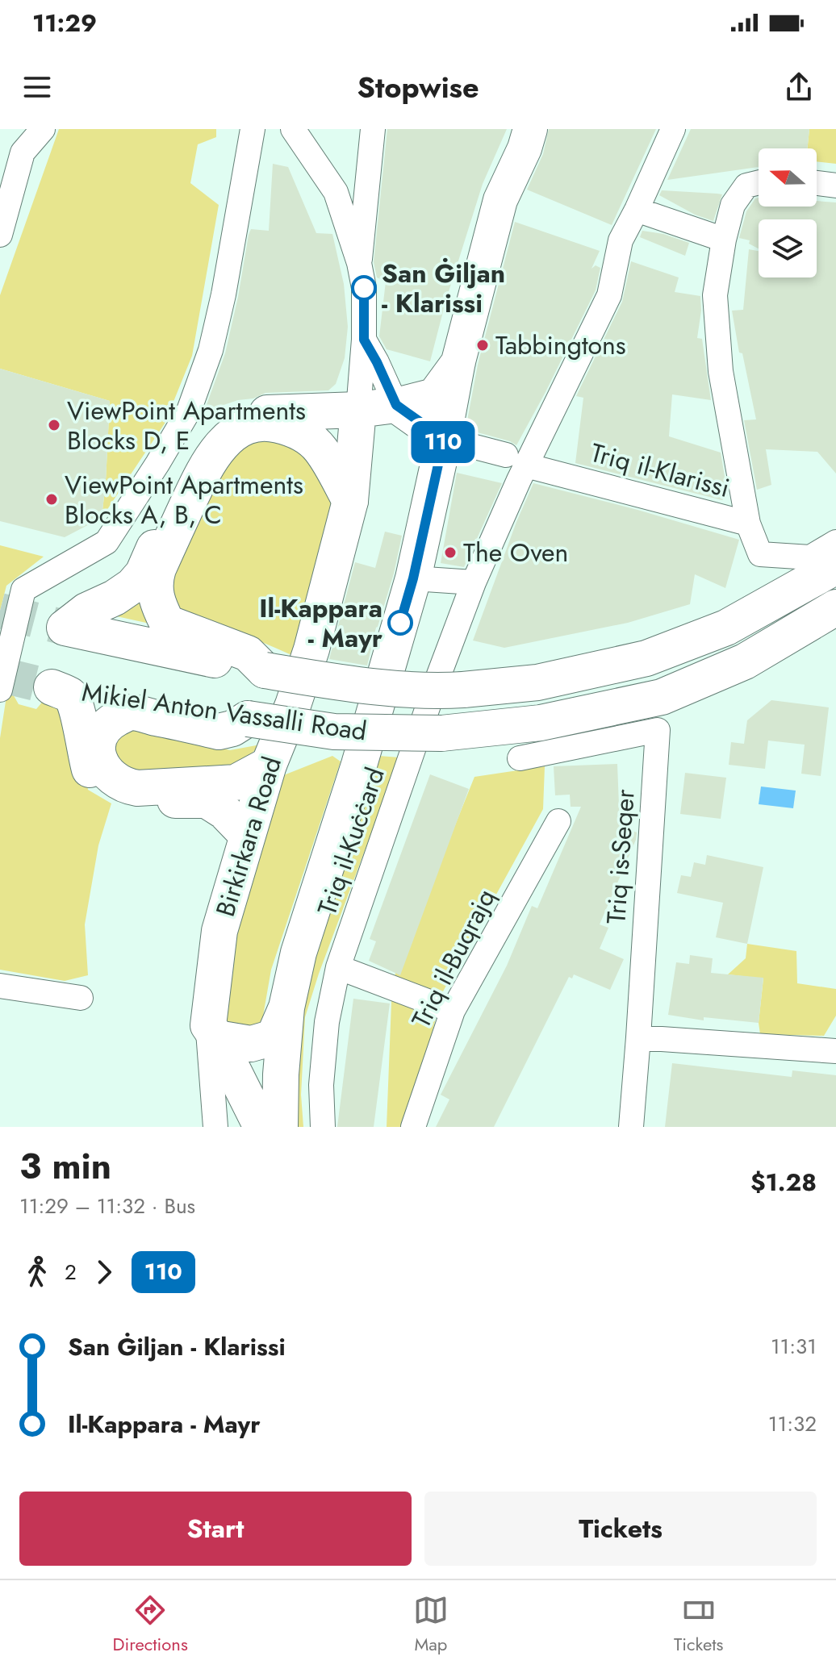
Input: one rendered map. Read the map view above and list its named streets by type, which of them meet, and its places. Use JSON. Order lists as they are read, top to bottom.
{
  "streets": {
    "main road": ["Mikiel Anton Vassalli Road", "Birkirkara Road"],
    "street": [
      "Triq il-Klarissi",
      "Triq il-Kuċċard",
      "Triq is-Seqer",
      "Triq il-Buqrajq"
    ]
  },
  "crossings": [
    ["Triq il-Klarissi", "Triq il-Kuċċard"],
    ["Mikiel Anton Vassalli Road", "Birkirkara Road"]
  ],
  "places": [
    "San Ġiljan - Klarissi",
    "Tabbingtons",
    "ViewPoint Apartments Blocks D, E",
    "ViewPoint Apartments Blocks A, B, C",
    "The Oven",
    "Il-Kappara - Mayr"
  ],
  "lines": ["bus line 110"],
  "north": "left",
  "page": {
    "status": "11:29",
    "header": "Stopwise",
    "on_map": "110",
    "heading": ["3 min", "11:29 – 11:32 · Bus", "$1.28"],
    "legs": ["2", "110"],
    "list": [
      {
        "name": "San Ġiljan - Klarissi",
        "value": "11:31"
      },
      {
        "name": "Il-Kappara - Mayr",
        "value": "11:32"
      }
    ],
    "buttons": ["Start", "Tickets"],
    "tabs": ["Directions", "Map", "Tickets"]
  }
}
